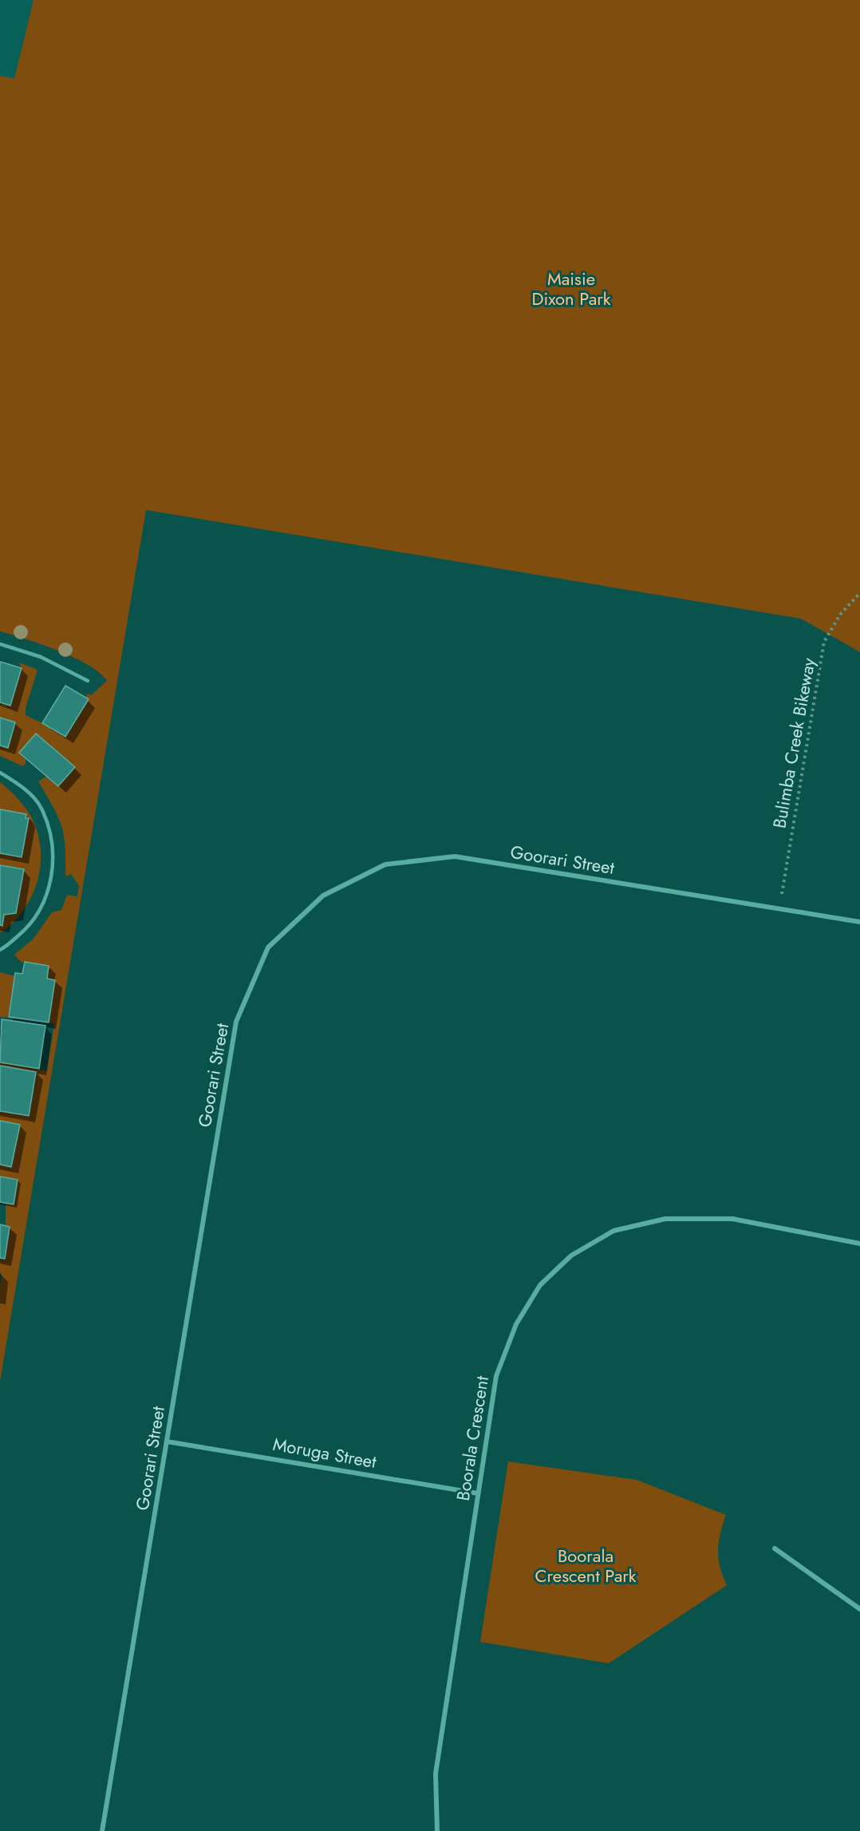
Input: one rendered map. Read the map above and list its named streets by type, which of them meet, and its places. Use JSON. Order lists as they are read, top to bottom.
{
  "streets": {
    "street": ["Goorari Street", "Boorala Crescent", "Moruga Street"],
    "path": ["Bulimba Creek Bikeway"]
  },
  "crossings": [
    ["Bulimba Creek Bikeway", "Goorari Street"],
    ["Goorari Street", "Moruga Street"],
    ["Boorala Crescent", "Moruga Street"]
  ],
  "parks": ["Maisie Dixon Park", "Boorala Crescent Park"]
}
